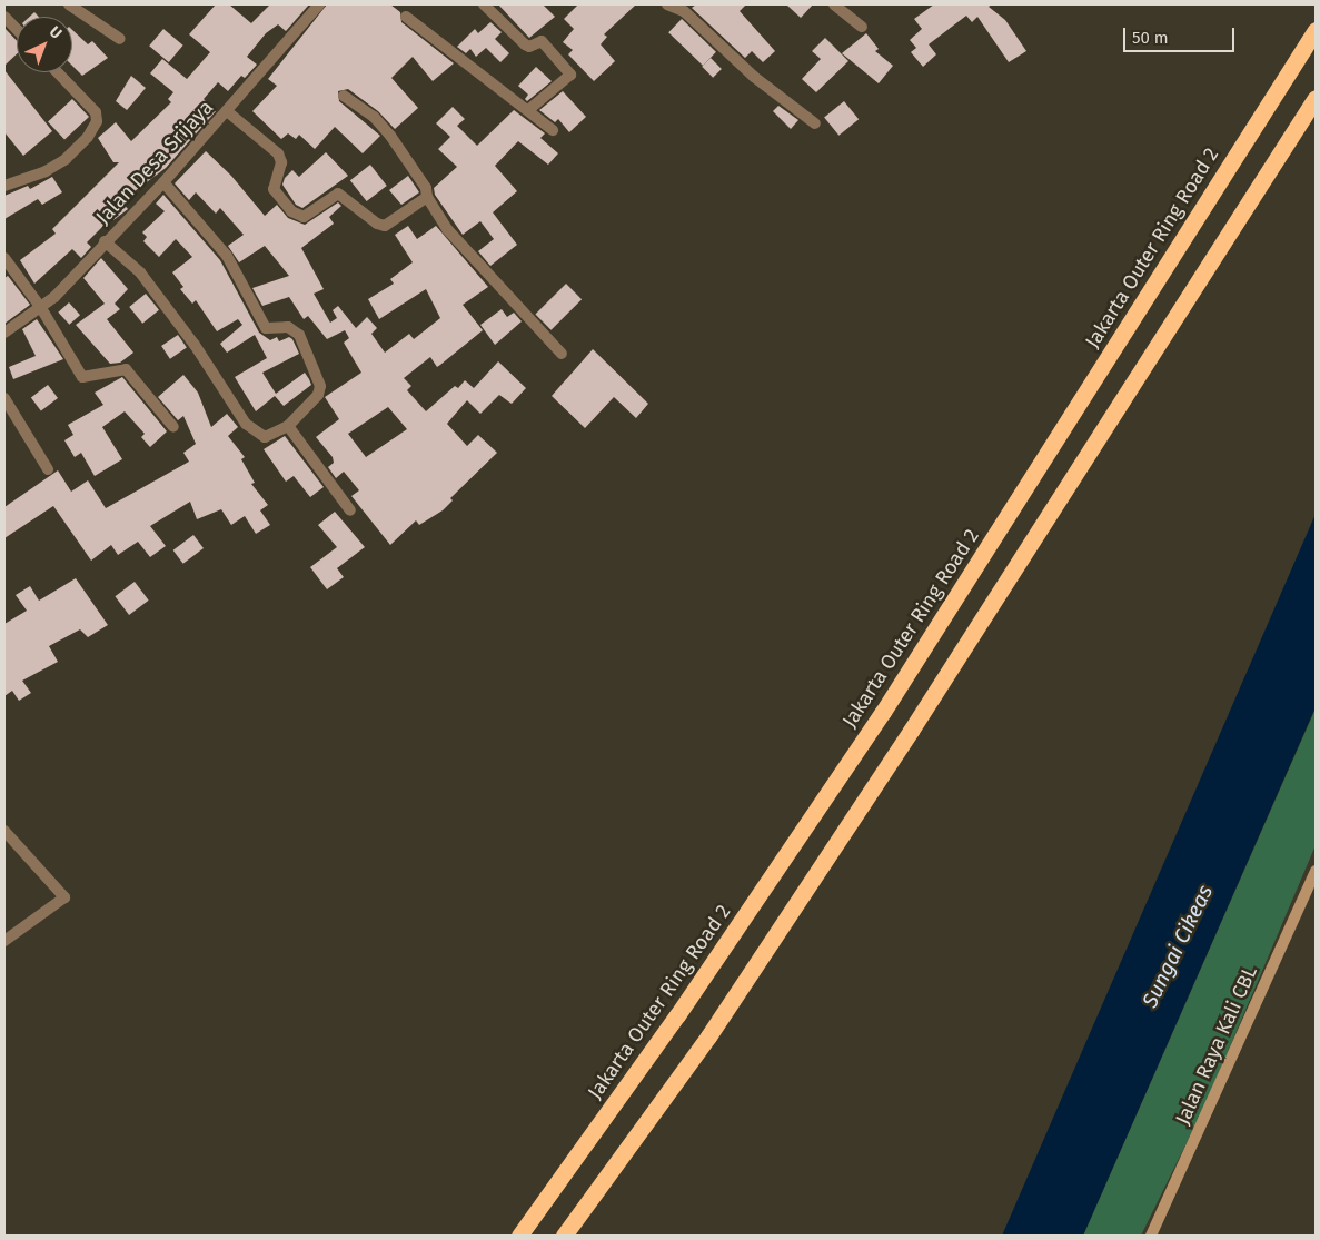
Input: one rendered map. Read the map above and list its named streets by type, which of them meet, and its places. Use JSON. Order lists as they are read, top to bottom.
{
  "streets": {
    "highway": ["Jakarta Outer Ring Road 2"],
    "street": ["Jalan Desa Srijaya", "Jalan Raya Kali CBL"]
  },
  "water": ["Sungai Cikeas"],
  "scale_bar": "50 m",
  "north": "top right"
}
